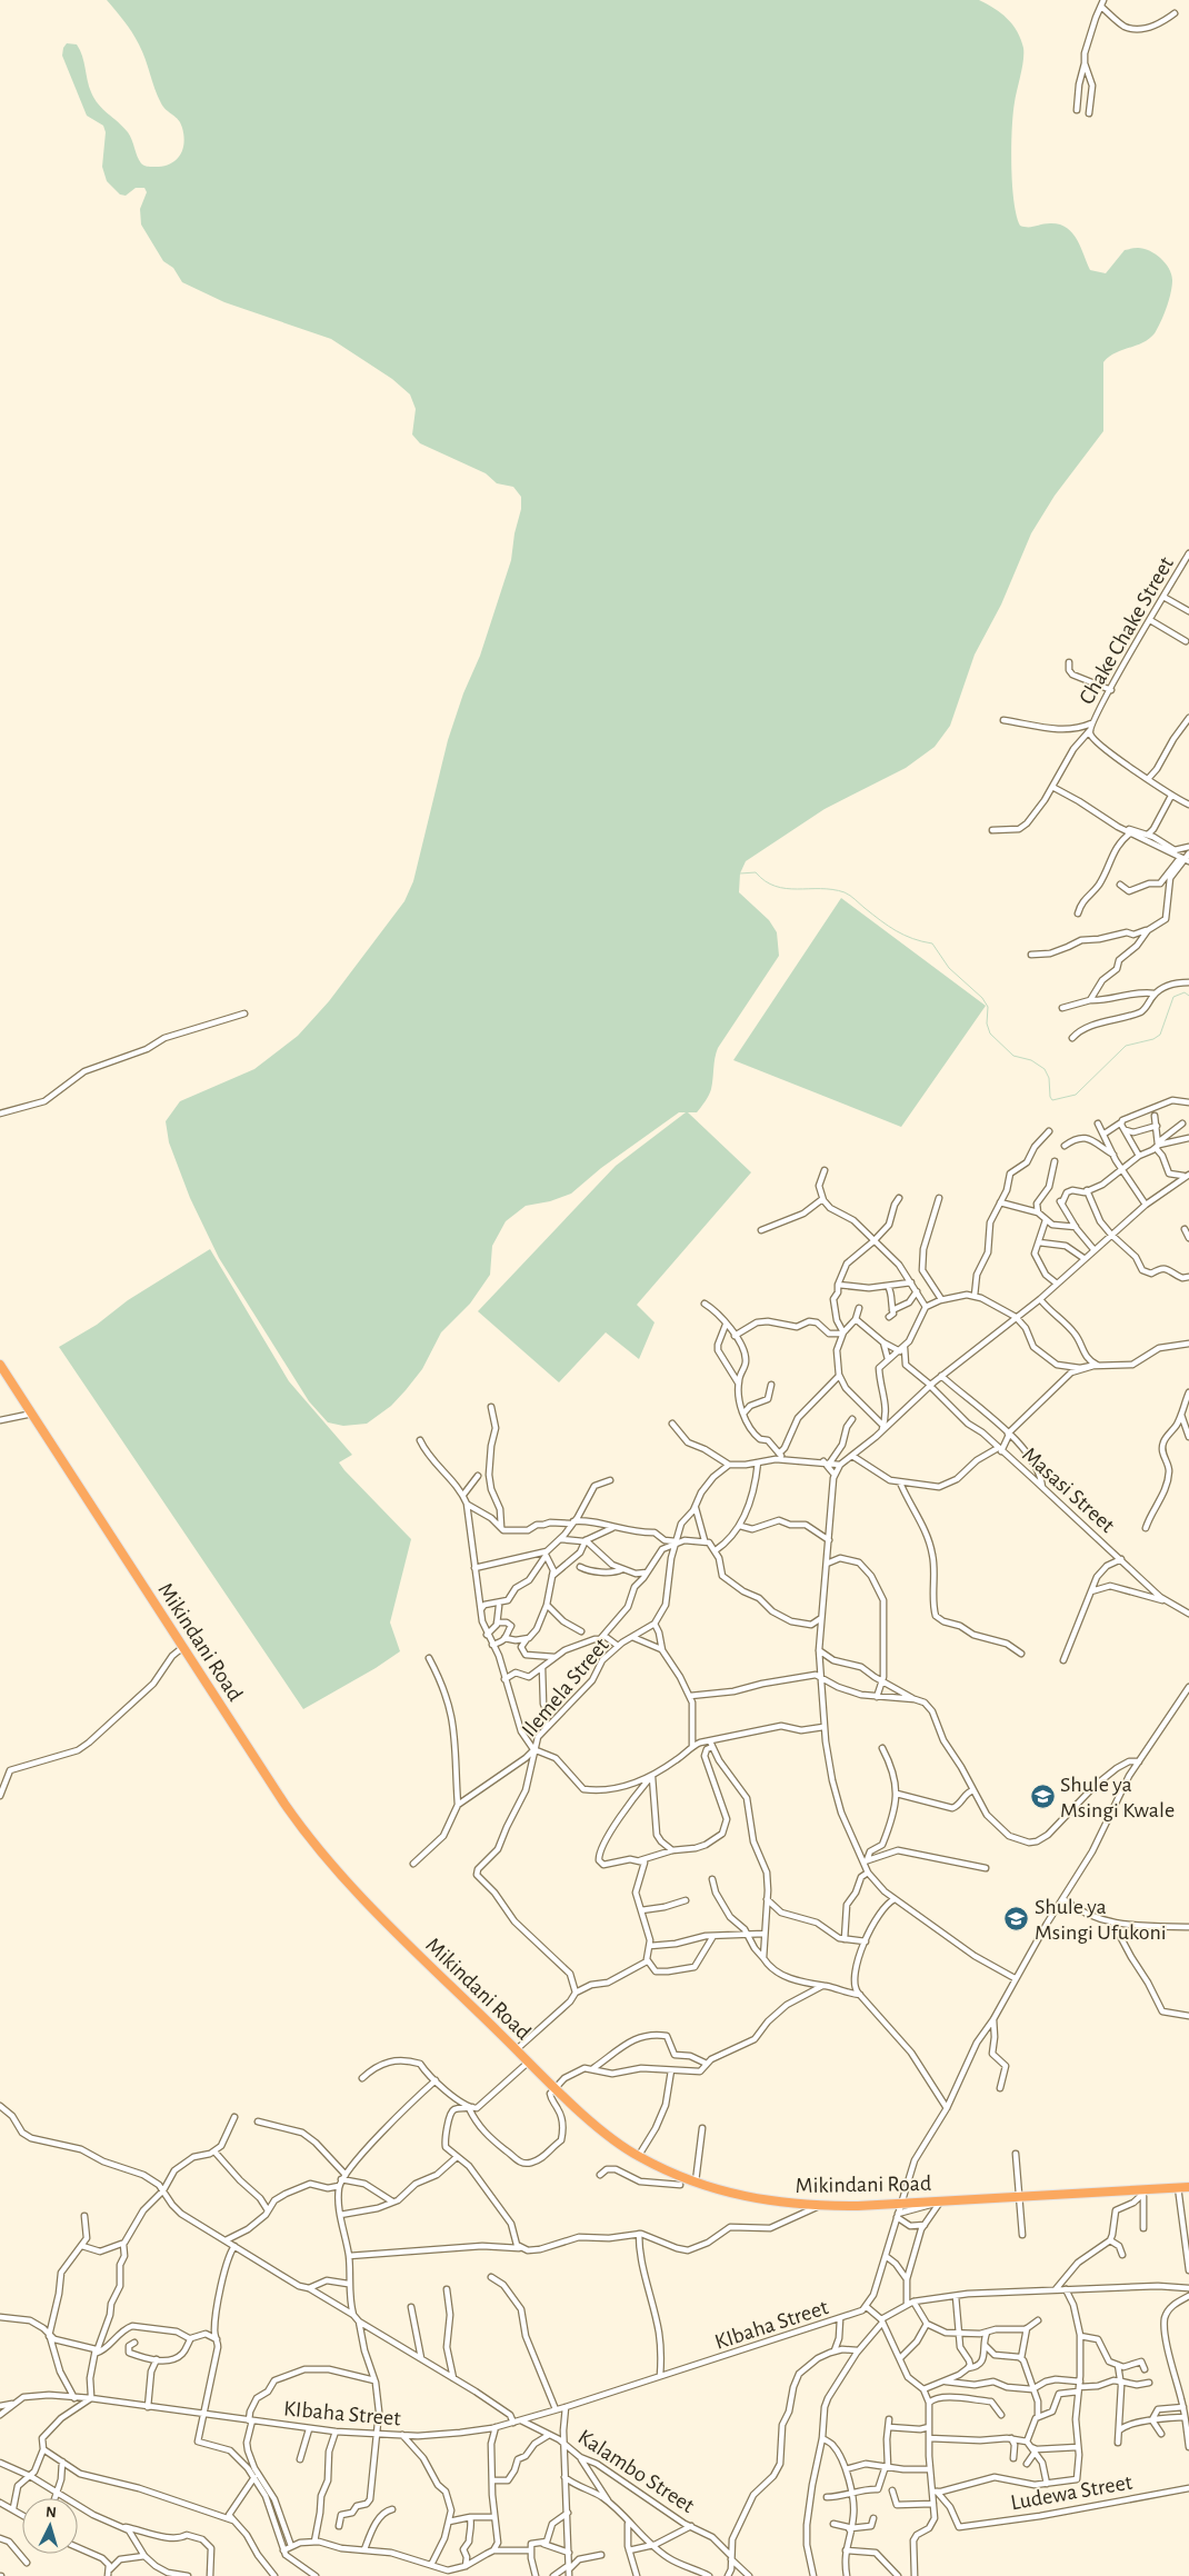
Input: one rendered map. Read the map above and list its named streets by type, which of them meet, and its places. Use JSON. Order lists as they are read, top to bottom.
{
  "streets": {
    "highway": ["Mikindani Road"],
    "street": [
      "Chake Chake Street",
      "Masasi Street",
      "Ilemela Street",
      "KIbaha Street",
      "Kalambo Street",
      "Ludewa Street"
    ]
  },
  "crossings": [
    ["KIbaha Street", "Kalambo Street"]
  ],
  "places": {
    "school or university": ["Shule ya Msingi Kwale", "Shule ya Msingi Ufukoni"]
  },
  "north": "top"
}
